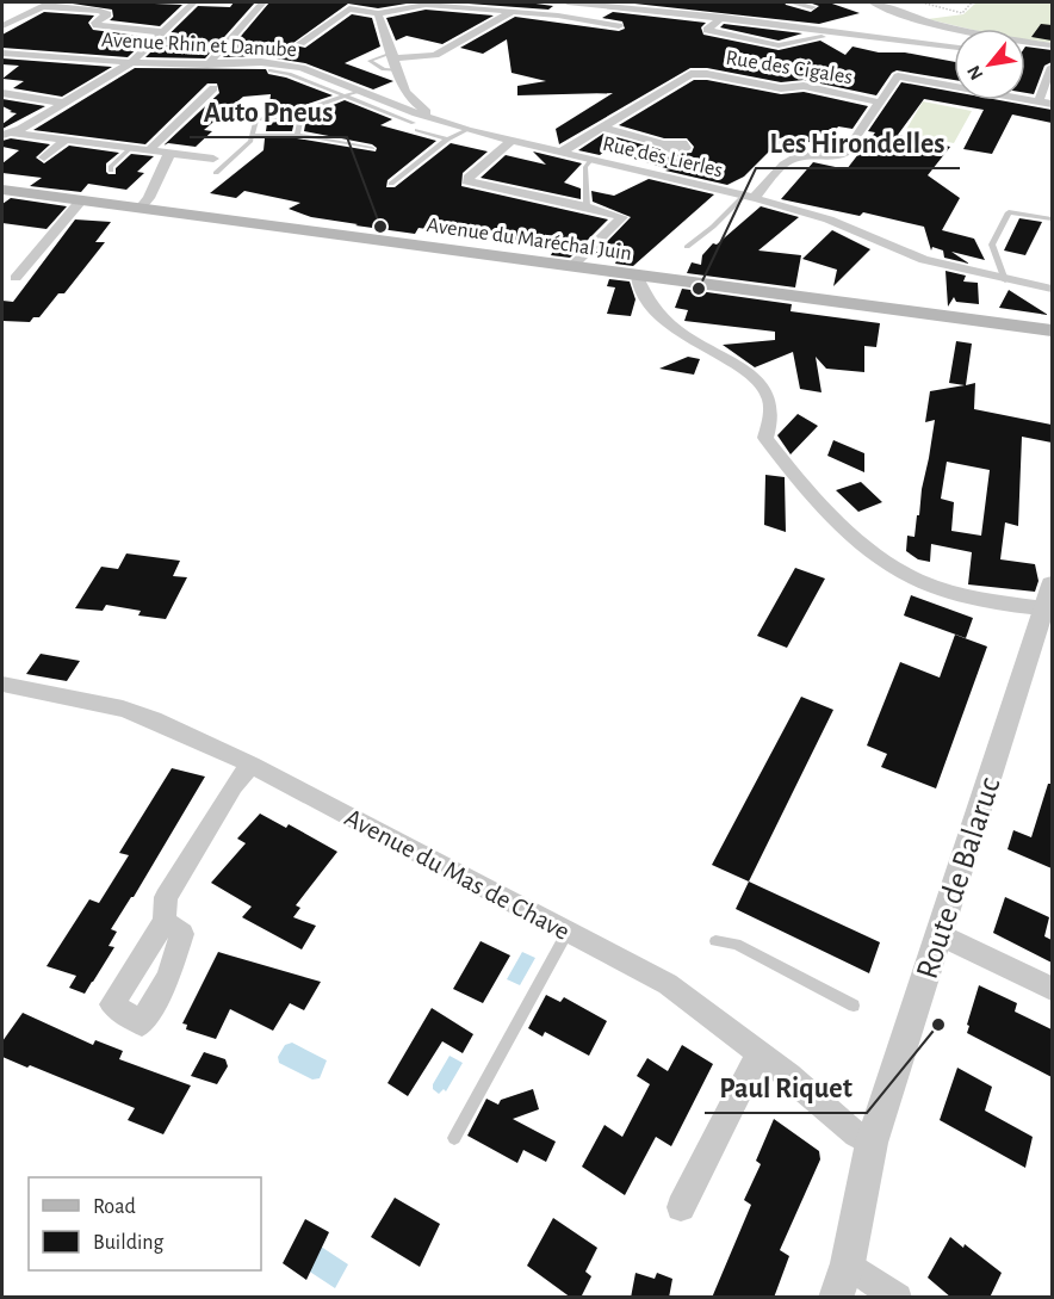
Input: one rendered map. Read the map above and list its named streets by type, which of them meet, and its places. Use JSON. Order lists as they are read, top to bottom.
{
  "streets": {
    "main road": ["Avenue du Maréchal Juin"],
    "street": [
      "Avenue Rhin et Danube",
      "Rue des Cigales",
      "Rue des Lierles",
      "Avenue du Mas de Chave",
      "Route de Balaruc"
    ]
  },
  "crossings": [
    ["Avenue Rhin et Danube", "Rue des Lierles"],
    ["Avenue du Mas de Chave", "Route de Balaruc"]
  ],
  "places": ["Auto Pneus", "Les Hirondelles", "Paul Riquet"],
  "legend": ["Road", "Building"],
  "north": "bottom left"
}
